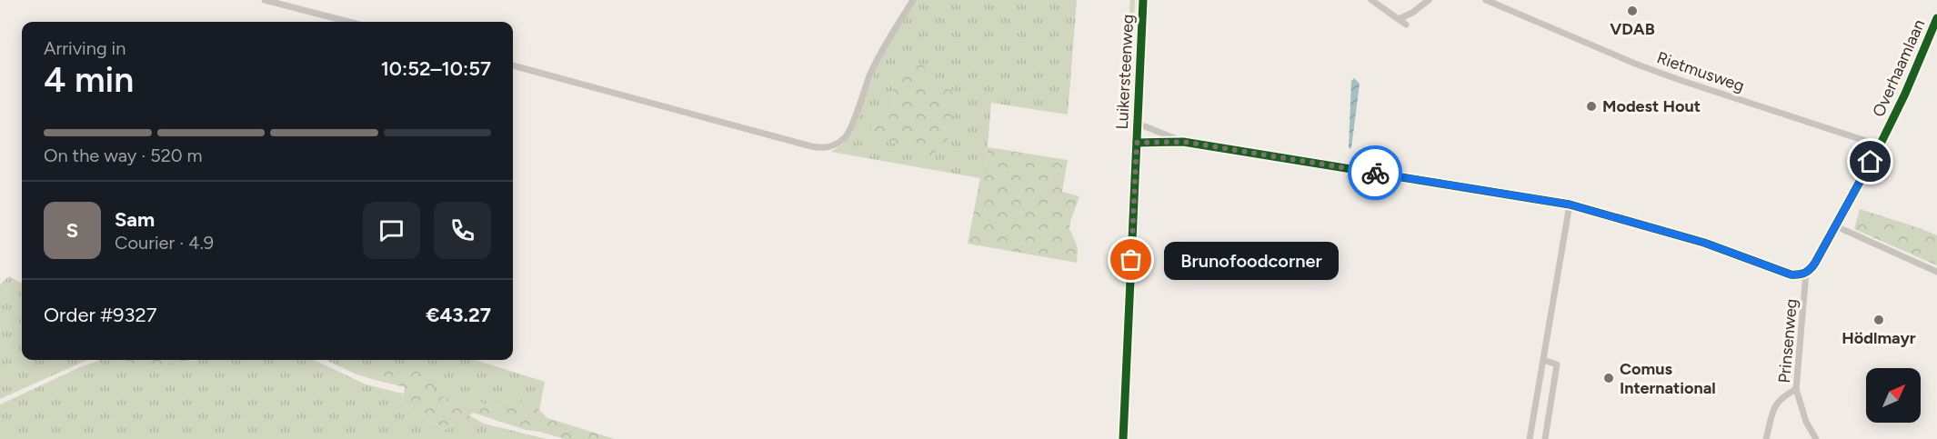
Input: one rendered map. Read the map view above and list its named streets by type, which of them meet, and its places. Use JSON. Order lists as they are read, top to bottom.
{
  "streets": {
    "main road": ["Luikersteenweg"],
    "street": ["Overhaamlaan", "Rietmusweg", "Prinsenweg"]
  },
  "crossings": [
    ["Overhaamlaan", "Rietmusweg"],
    ["Overhaamlaan", "Prinsenweg"]
  ],
  "places": [
    "VDAB",
    "Modest Hout",
    "Brunofoodcorner",
    "Hödlmayr",
    "Comus International"
  ],
  "north": "top right",
  "page": {
    "heading": ["4 min", "Arriving in", "10:52–10:57"],
    "panel": [
      "Sam",
      "Courier · 4.9",
      "Order #9327",
      "€43.27"
    ],
    "bar": "On the way · 520 m",
    "round": "S",
    "bubble": "Brunofoodcorner"
  }
}
